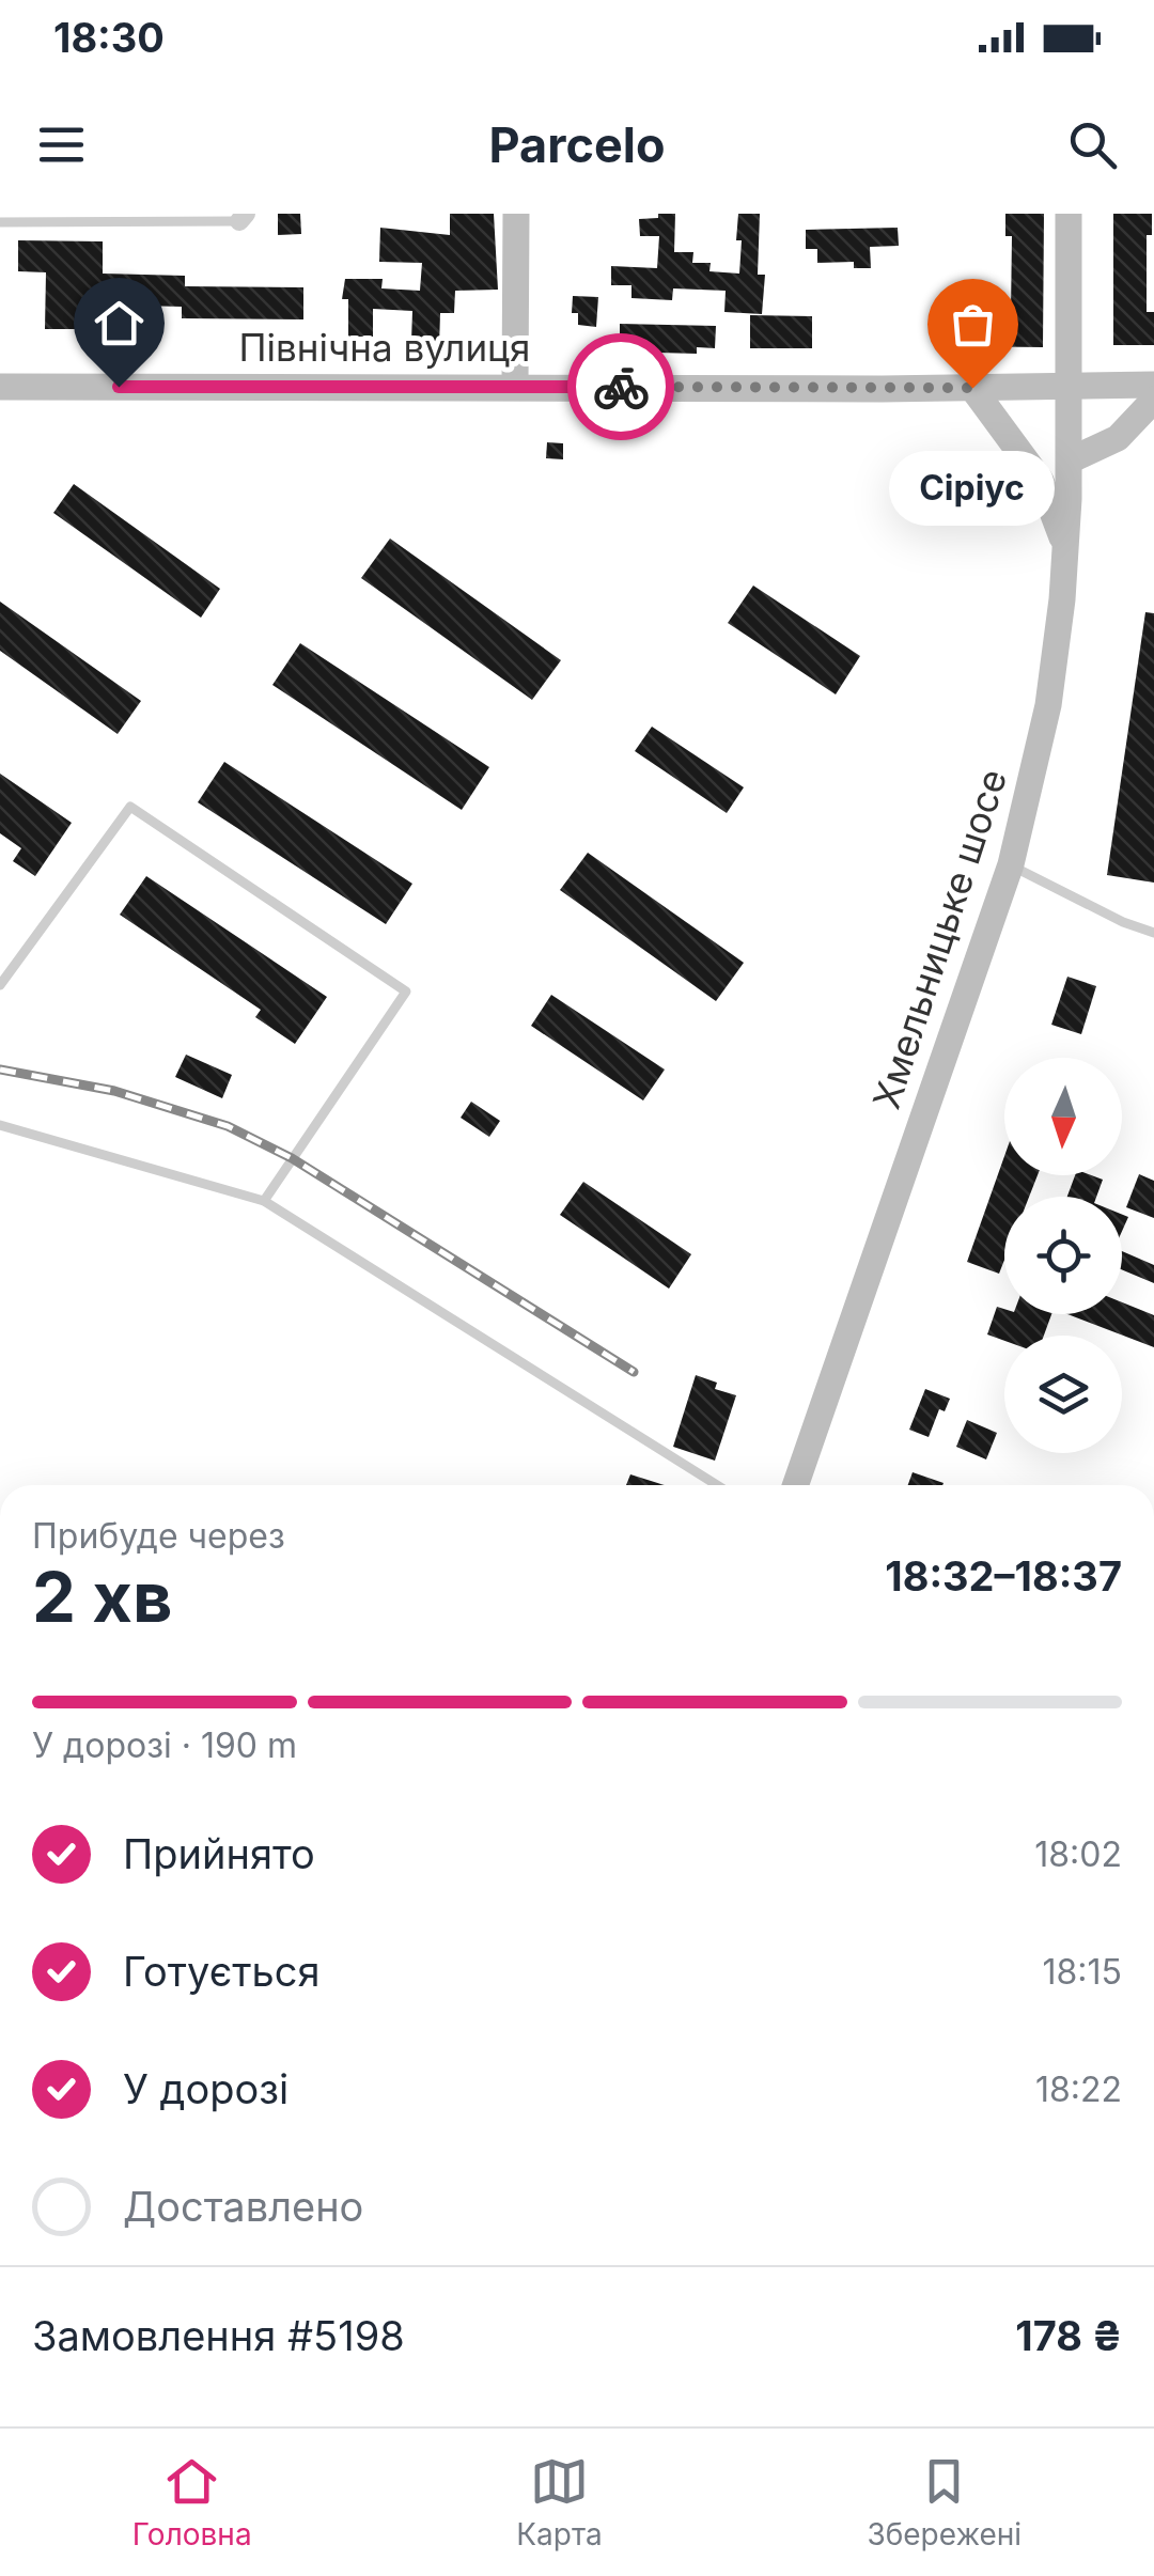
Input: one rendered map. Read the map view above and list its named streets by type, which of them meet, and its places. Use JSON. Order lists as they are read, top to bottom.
{
  "streets": {
    "street": ["Північна вулиця", "Хмельницьке шосе"]
  },
  "crossings": [
    ["Північна вулиця", "Хмельницьке шосе"]
  ],
  "places": ["Сіріус"],
  "north": "bottom",
  "page": {
    "status": "18:30",
    "header": "Parcelo",
    "bubble": "Сіріус",
    "heading": ["2 хв", "Прибуде через", "18:32–18:37"],
    "panel": ["Замовлення #5198", "178 ₴"],
    "bar": "У дорозі · 190 m",
    "list": [
      ["Прийнято", "18:02"],
      ["Готується", "18:15"],
      ["У дорозі", "18:22"],
      "Доставлено"
    ],
    "tabs": ["Головна", "Карта", "Збережені"]
  }
}
